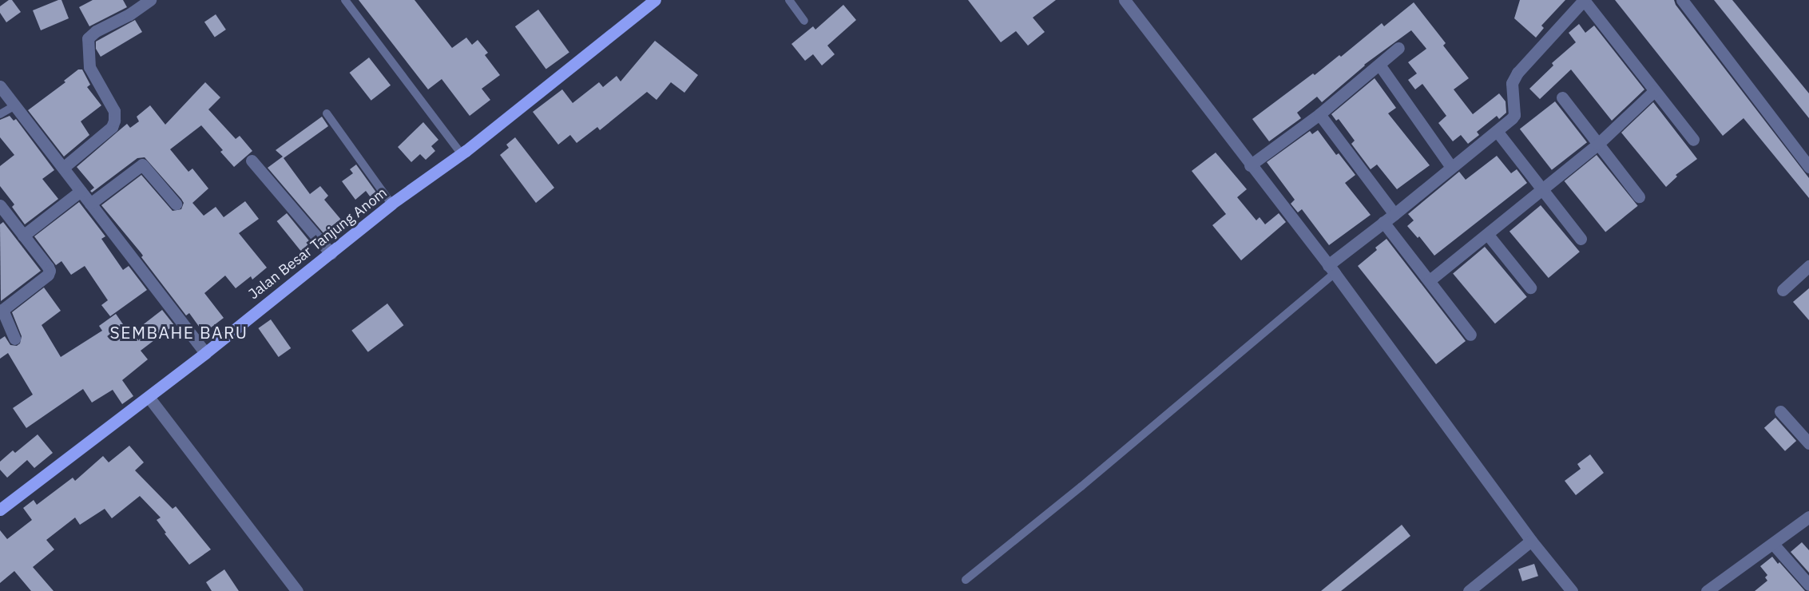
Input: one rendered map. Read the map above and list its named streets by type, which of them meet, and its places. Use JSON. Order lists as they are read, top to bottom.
{
  "streets": {
    "main road": ["Jalan Besar Tanjung Anom"]
  },
  "districts": ["SEMBAHE BARU"]
}
